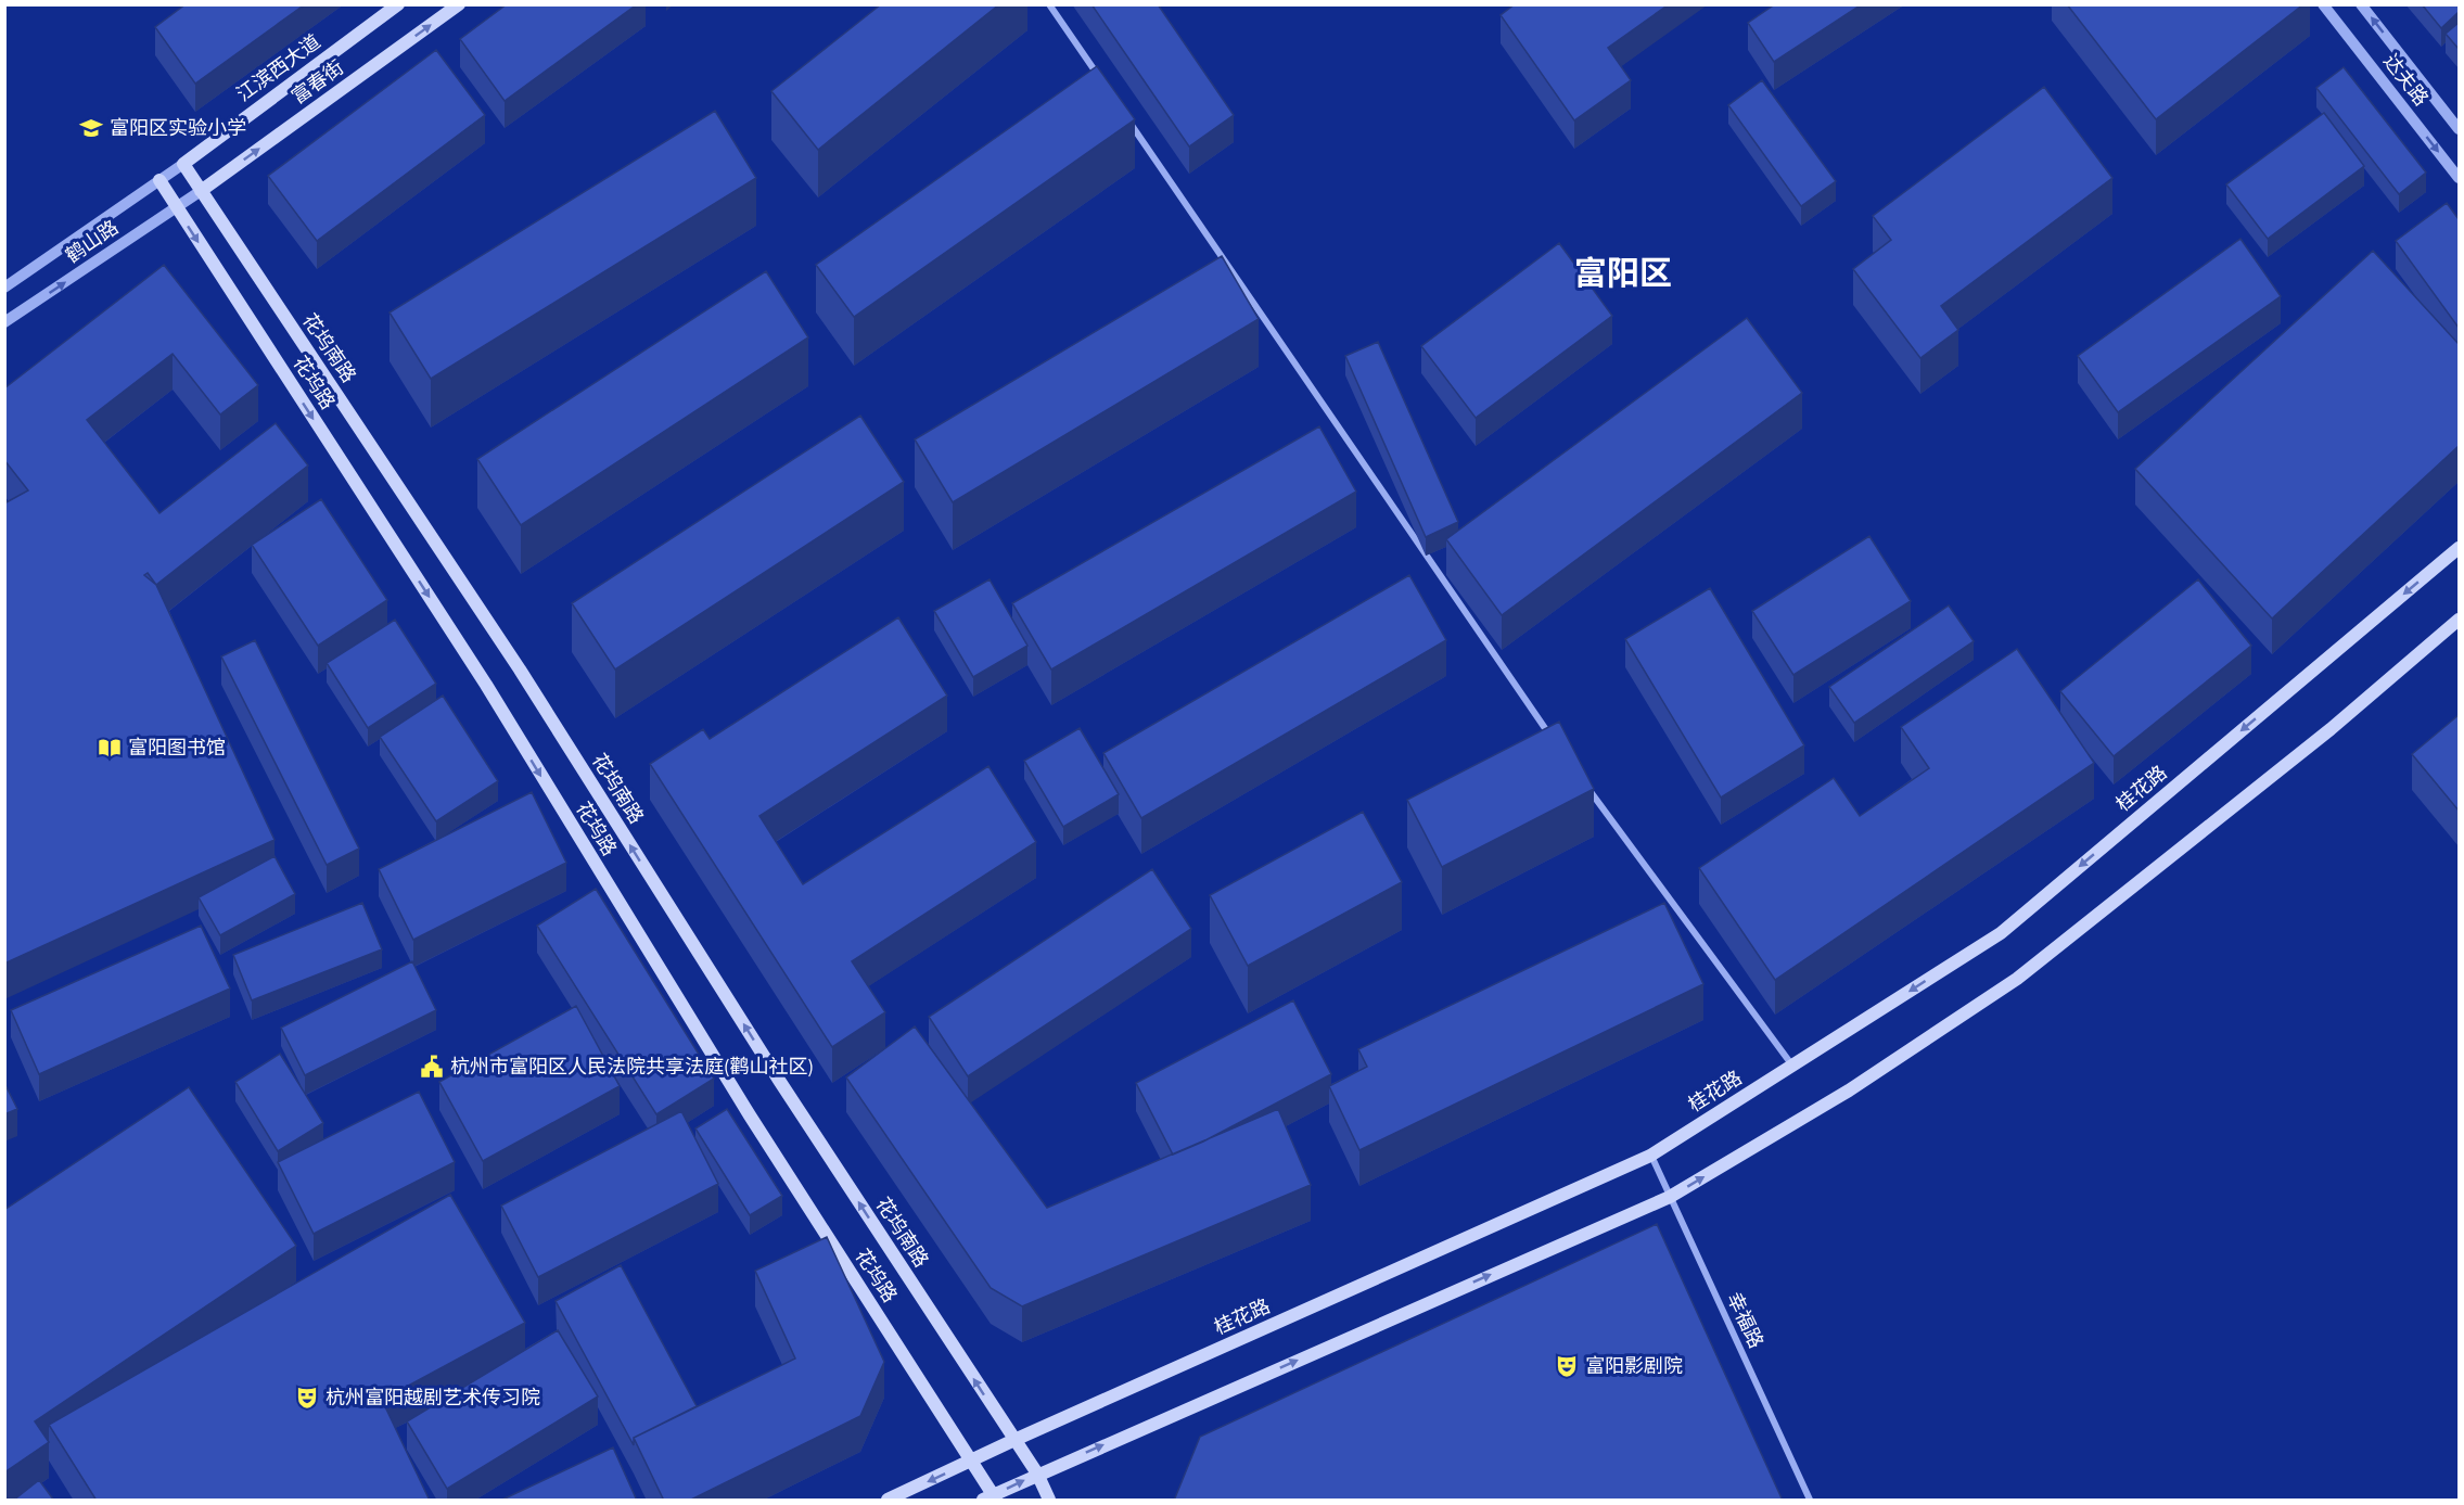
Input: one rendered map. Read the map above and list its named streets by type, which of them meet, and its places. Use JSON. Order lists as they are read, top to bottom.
{
  "streets": {
    "main road": [
      "江滨西大道",
      "富春街",
      "花坞南路",
      "花坞路",
      "桂花路"
    ],
    "street": ["达夫路", "鹤山路", "幸福路"]
  },
  "crossings": [
    ["江滨西大道", "鹤山路"],
    ["江滨西大道", "花坞南路"],
    ["富春街", "鹤山路"],
    ["富春街", "花坞南路"],
    ["鹤山路", "花坞南路"],
    ["鹤山路", "花坞路"],
    ["花坞南路", "桂花路"],
    ["花坞路", "桂花路"],
    ["桂花路", "幸福路"]
  ],
  "one_way": ["富春街", "花坞南路", "花坞路"],
  "districts": ["富阳区"],
  "places": {
    "school or university": ["富阳区实验小学"],
    "library": ["富阳图书馆"],
    "public building": ["杭州市富阳区人民法院共享法庭(鹳山社区)"],
    "theatre": ["富阳影剧院", "杭州富阳越剧艺术传习院"]
  }
}
